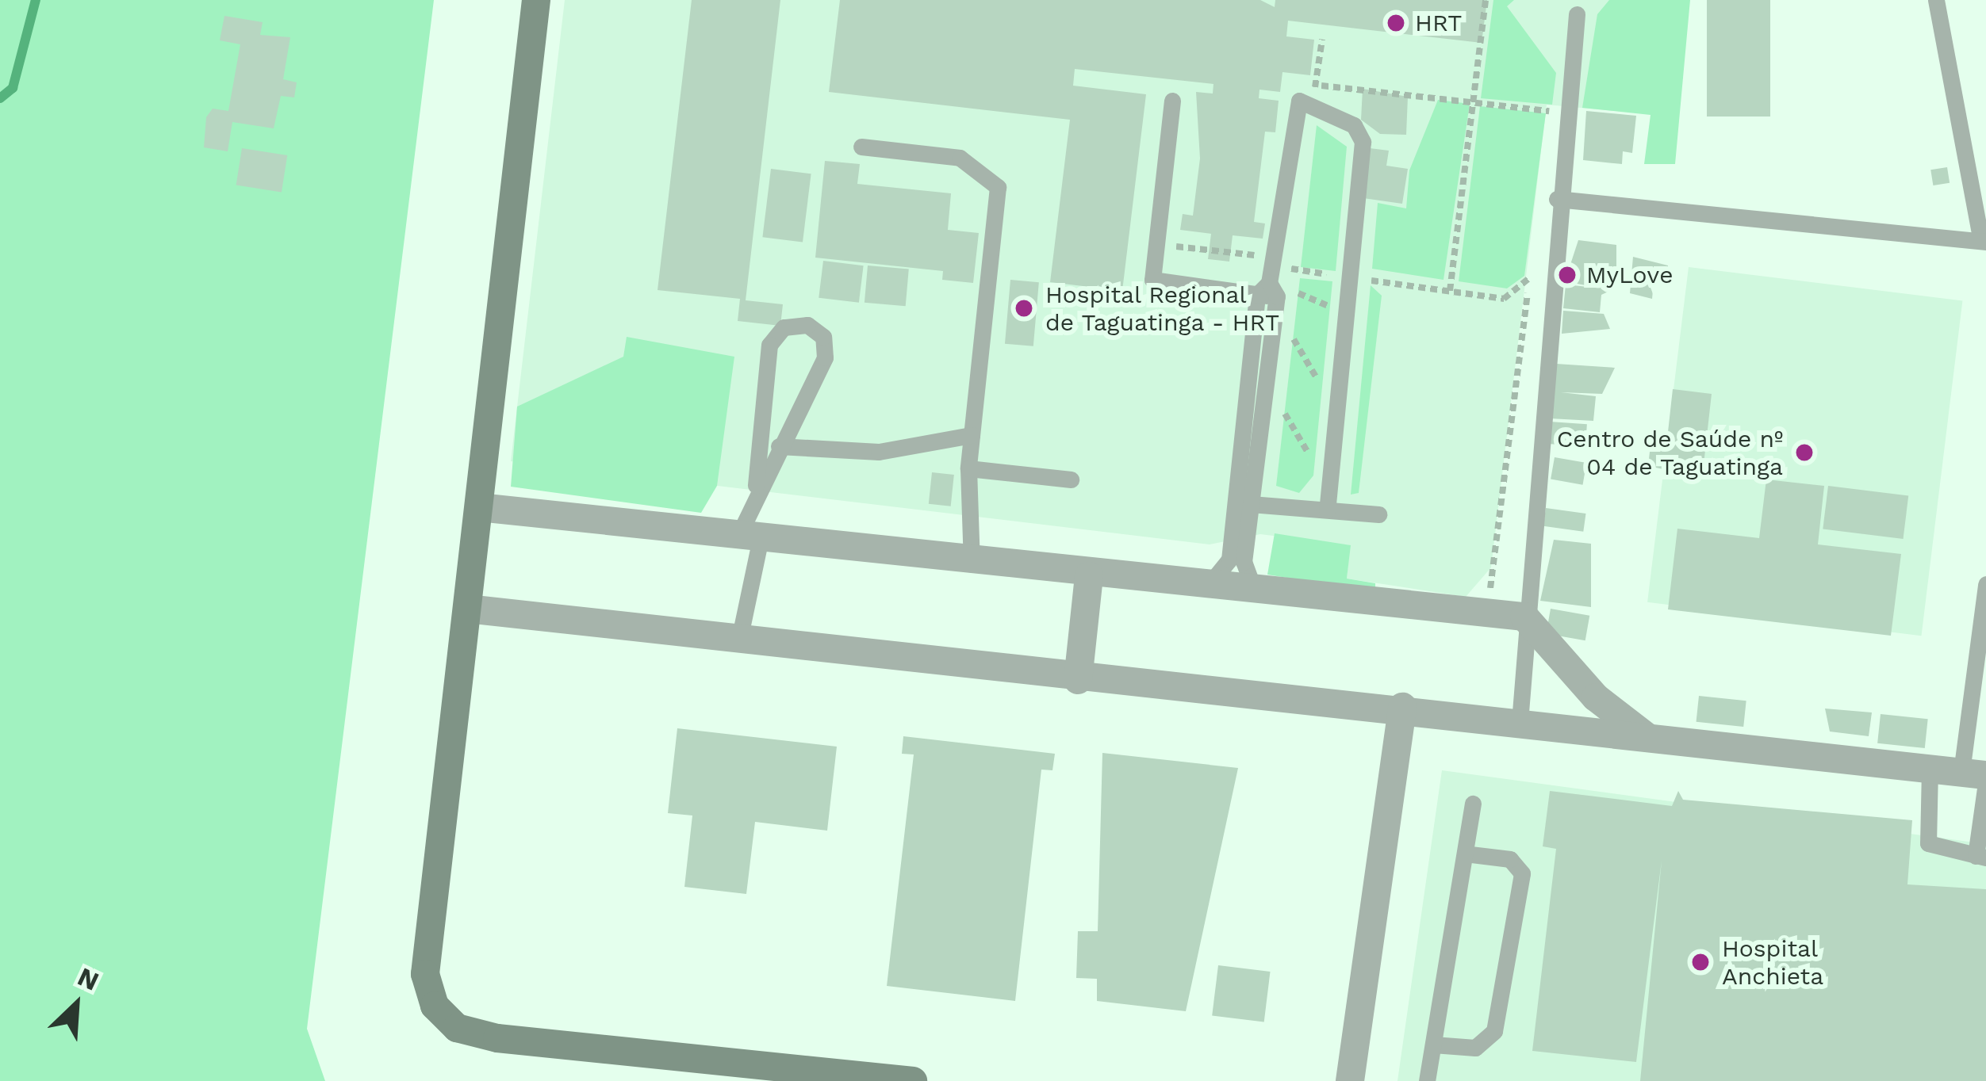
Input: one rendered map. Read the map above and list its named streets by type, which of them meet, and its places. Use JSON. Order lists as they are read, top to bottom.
{
  "places": [
    "HRT",
    "MyLove",
    "Hospital Regional de Taguatinga - HRT",
    "Centro de Saúde nº 04 de Taguatinga",
    "Hospital Anchieta"
  ],
  "north": "top right"
}
